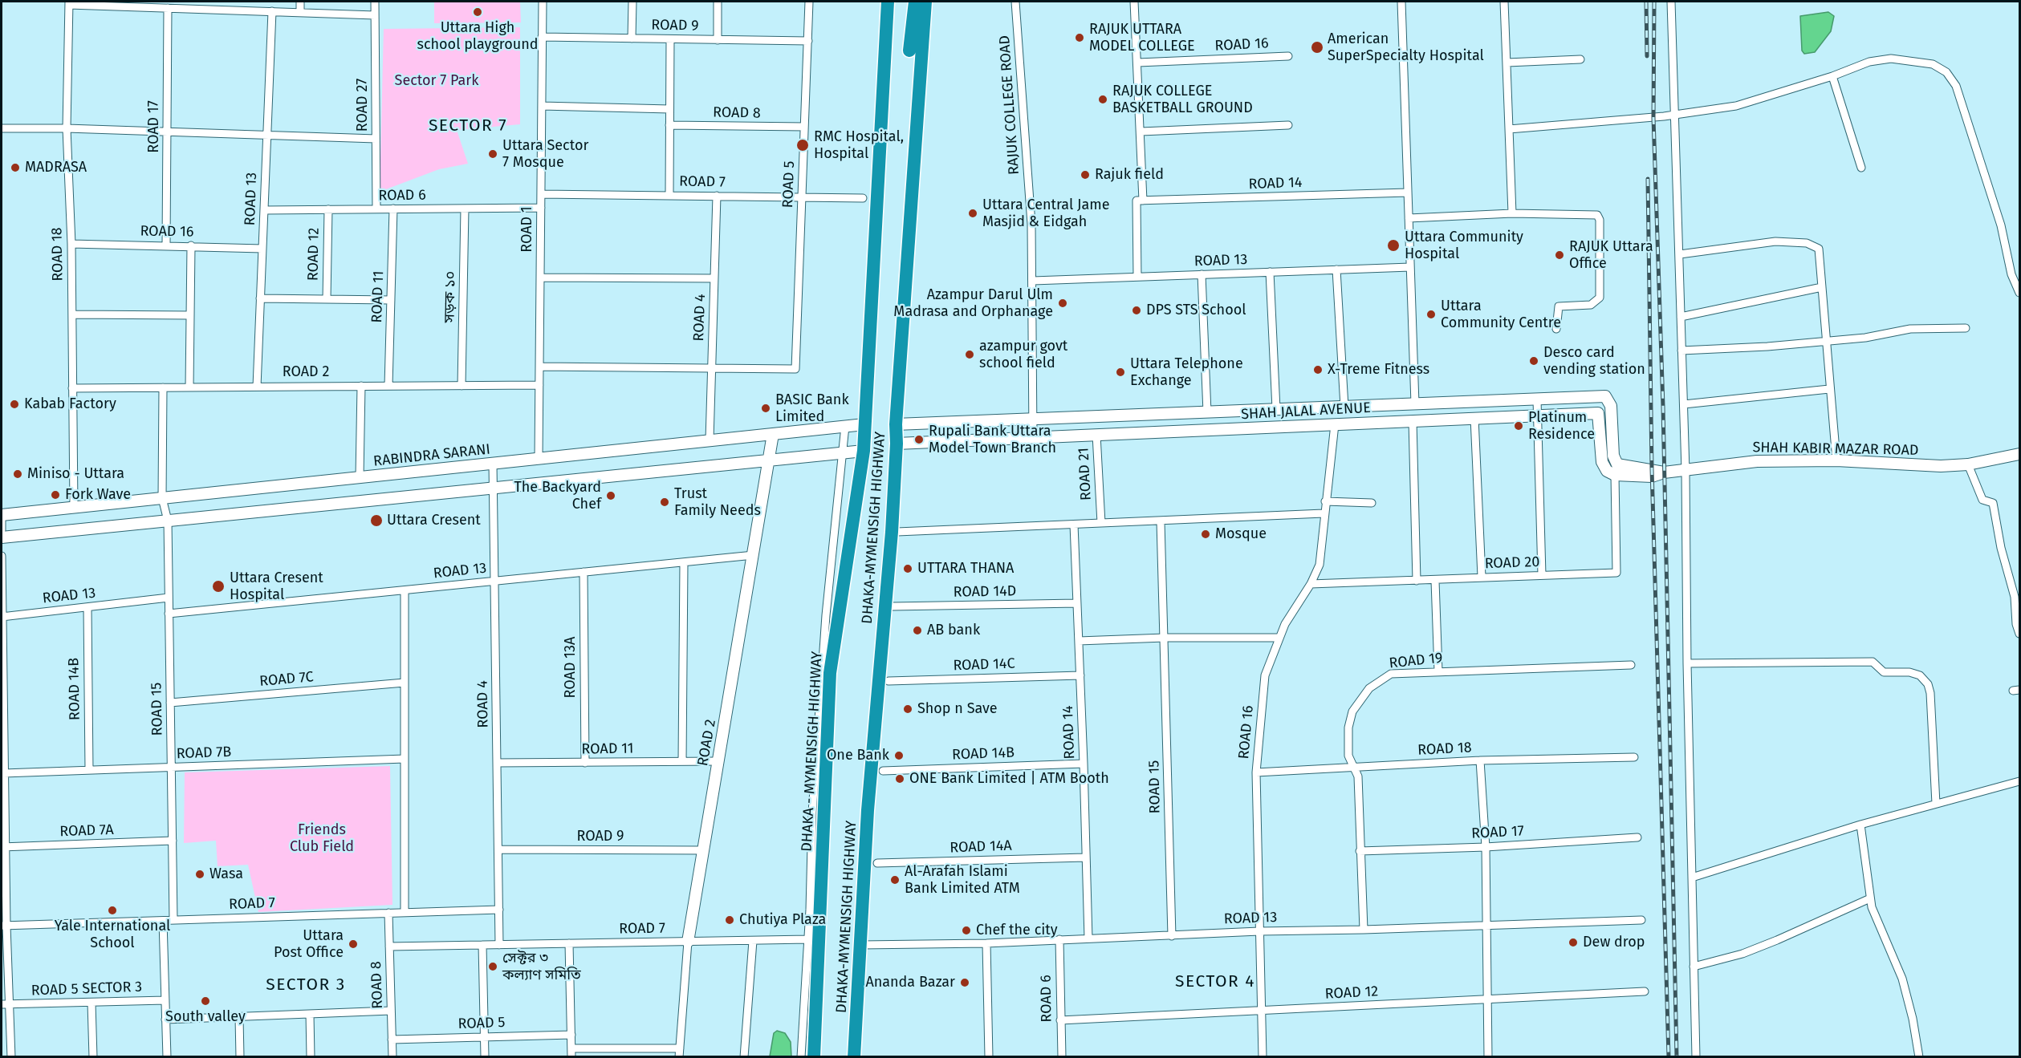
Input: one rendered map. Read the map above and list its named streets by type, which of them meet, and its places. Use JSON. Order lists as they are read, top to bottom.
{
  "streets": {
    "highway": ["DHAKA-MYMENSIGH HIGHWAY", "DHAKA - MYMENSIGH HIGHWAY"],
    "street": [
      "ROAD 9",
      "ROAD 16",
      "ROAD 27",
      "RAJUK COLLEGE ROAD",
      "ROAD 8",
      "ROAD 17",
      "ROAD 7",
      "ROAD 14",
      "ROAD 5",
      "ROAD 6",
      "ROAD 13",
      "ROAD 1",
      "ROAD 18",
      "ROAD 12",
      "ROAD 11",
      "সড়ক ১০",
      "ROAD 4",
      "ROAD 2",
      "SHAH JALAL AVENUE",
      "SHAH KABIR MAZAR ROAD",
      "RABINDRA SARANI",
      "ROAD 21",
      "ROAD 20",
      "ROAD 14D",
      "ROAD 19",
      "ROAD 14C",
      "ROAD 13A",
      "ROAD 7C",
      "ROAD 14B",
      "ROAD 15",
      "ROAD 7B",
      "ROAD 7A",
      "ROAD 14A",
      "ROAD 5 SECTOR 3"
    ]
  },
  "crossings": [
    ["ROAD 9", "ROAD 5"],
    ["ROAD 9", "ROAD 1"],
    ["ROAD 9", "ROAD 4"],
    ["ROAD 9", "ROAD 2"],
    ["ROAD 16", "ROAD 17"],
    ["ROAD 16", "ROAD 13"],
    ["ROAD 16", "ROAD 18"],
    ["ROAD 16", "ROAD 12"],
    ["ROAD 16", "SHAH JALAL AVENUE"],
    ["ROAD 16", "ROAD 21"],
    ["ROAD 16", "ROAD 20"],
    ["ROAD 27", "ROAD 6"],
    ["RAJUK COLLEGE ROAD", "ROAD 13"],
    ["RAJUK COLLEGE ROAD", "SHAH JALAL AVENUE"],
    ["ROAD 8", "ROAD 7"],
    ["ROAD 8", "ROAD 5"],
    ["ROAD 17", "ROAD 19"],
    ["ROAD 7", "ROAD 5"],
    ["ROAD 7", "ROAD 1"],
    ["ROAD 7", "ROAD 4"],
    ["ROAD 7", "ROAD 2"],
    ["ROAD 7", "ROAD 15"],
    ["ROAD 14", "ROAD 13"],
    ["ROAD 14", "ROAD 21"],
    ["ROAD 14", "ROAD 14D"],
    ["ROAD 14", "ROAD 14C"],
    ["ROAD 14", "ROAD 14B"],
    ["ROAD 14", "ROAD 14A"],
    ["ROAD 5", "ROAD 4"],
    ["ROAD 6", "ROAD 13"],
    ["ROAD 6", "ROAD 1"],
    ["ROAD 6", "ROAD 12"],
    ["ROAD 6", "ROAD 11"],
    ["ROAD 6", "সড়ক ১০"],
    ["ROAD 13", "ROAD 4"],
    ["ROAD 13", "ROAD 2"],
    ["ROAD 13", "DHAKA-MYMENSIGH HIGHWAY"],
    ["ROAD 13", "ROAD 19"],
    ["ROAD 13", "ROAD 13A"],
    ["ROAD 13", "ROAD 14B"],
    ["ROAD 13", "ROAD 15"],
    ["ROAD 1", "ROAD 2"],
    ["ROAD 1", "RABINDRA SARANI"],
    ["ROAD 18", "ROAD 2"],
    ["ROAD 18", "RABINDRA SARANI"],
    ["ROAD 18", "ROAD 19"],
    ["ROAD 11", "ROAD 4"],
    ["ROAD 11", "ROAD 2"],
    ["ROAD 11", "ROAD 13A"],
    ["সড়ক ১০", "ROAD 2"],
    ["ROAD 4", "RABINDRA SARANI"],
    ["ROAD 2", "RABINDRA SARANI"],
    ["ROAD 2", "ROAD 15"],
    ["SHAH JALAL AVENUE", "SHAH KABIR MAZAR ROAD"],
    ["SHAH JALAL AVENUE", "ROAD 21"],
    ["SHAH JALAL AVENUE", "DHAKA-MYMENSIGH HIGHWAY"],
    ["SHAH JALAL AVENUE", "ROAD 20"],
    ["RABINDRA SARANI", "DHAKA-MYMENSIGH HIGHWAY"],
    ["RABINDRA SARANI", "ROAD 15"],
    ["ROAD 21", "ROAD 15"],
    ["DHAKA-MYMENSIGH HIGHWAY", "DHAKA - MYMENSIGH HIGHWAY"],
    ["ROAD 7C", "ROAD 15"],
    ["ROAD 14B", "ROAD 7B"],
    ["ROAD 15", "ROAD 7B"],
    ["ROAD 15", "ROAD 7A"]
  ],
  "districts": ["SECTOR 7", "SECTOR 4", "SECTOR 3"],
  "parks": ["Sector 7 Park", "Friends Club Field"],
  "places": [
    "Uttara High school playground",
    "RAJUK UTTARA MODEL COLLEGE",
    "American SuperSpecialty Hospital",
    "RAJUK COLLEGE BASKETBALL GROUND",
    "RMC Hospital, Hospital",
    "Uttara Sector 7 Mosque",
    "MADRASA",
    "Rajuk field",
    "Uttara Central Jame Masjid & Eidgah",
    "Uttara Community Hospital",
    "RAJUK Uttara Office",
    "Azampur Darul Ulm Madrasa and Orphanage",
    "DPS STS School",
    "Uttara Community Centre",
    "azampur govt school field",
    "Desco card vending station",
    "X-Treme Fitness",
    "Uttara Telephone Exchange",
    "Kabab Factory",
    "BASIC Bank Limited",
    "Platinum Residence",
    "Rupali Bank Uttara Model Town Branch",
    "Miniso - Uttara",
    "Fork Wave",
    "The Backyard Chef",
    "Trust Family Needs",
    "Uttara Cresent",
    "Mosque",
    "UTTARA THANA",
    "Uttara Cresent Hospital",
    "AB bank",
    "Shop n Save",
    "One Bank",
    "ONE Bank Limited | ATM Booth",
    "Wasa",
    "Al-Arafah Islami Bank Limited ATM",
    "Yale International School",
    "Chutiya Plaza",
    "Chef the city",
    "Dew drop",
    "Uttara Post Office",
    "সেক্টর ৩ কল্যাণ সমিতি",
    "Ananda Bazar",
    "South valley"
  ]
}
